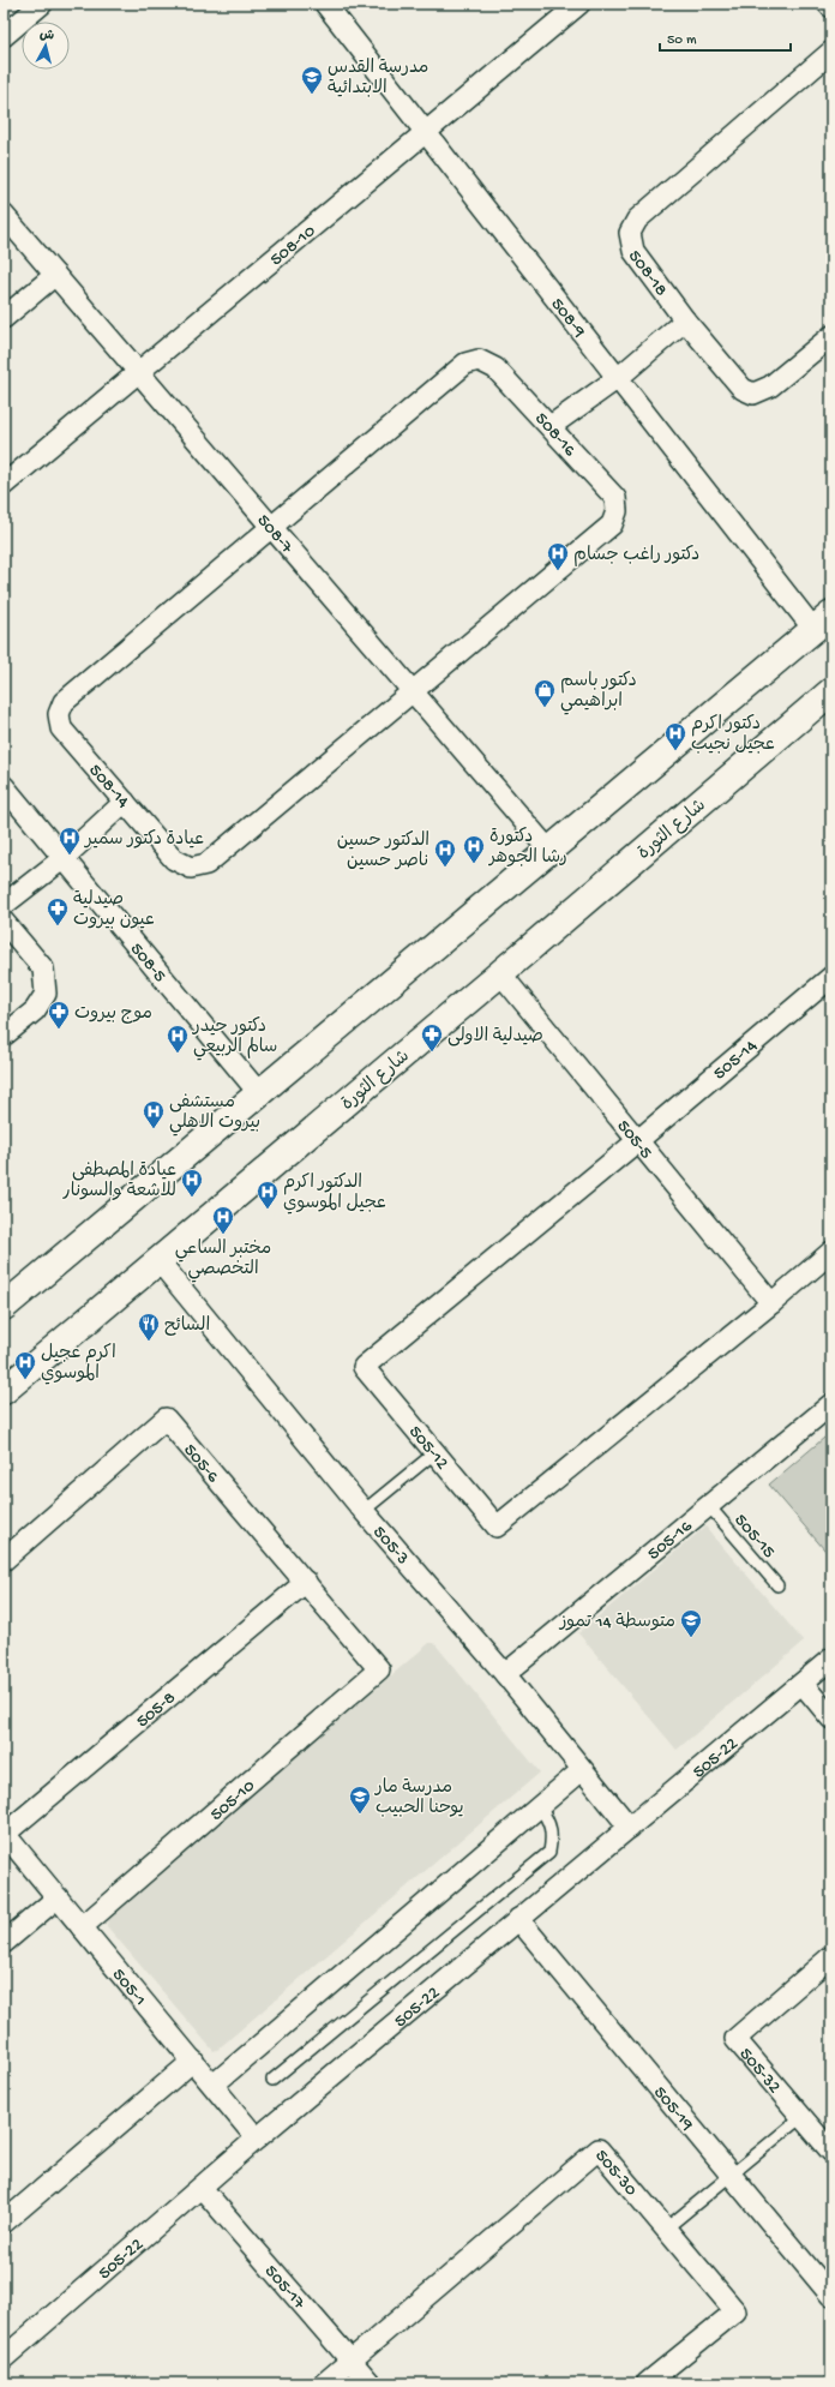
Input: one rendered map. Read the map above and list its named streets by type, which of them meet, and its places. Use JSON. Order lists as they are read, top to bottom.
{
  "streets": {
    "main road": ["شارع الثورة"],
    "street": [
      "508-10",
      "508-18",
      "508-9",
      "508-16",
      "508-7",
      "508-14",
      "508-5",
      "505-14",
      "505-5",
      "505-12",
      "505-6",
      "505-16",
      "505-3",
      "505-8",
      "505-22",
      "505-10",
      "505-1",
      "505-32",
      "505-19",
      "505-30",
      "505-17"
    ],
    "lane": ["505-15"]
  },
  "crossings": [
    ["508-10", "508-9"],
    ["508-10", "508-7"],
    ["508-16", "508-7"],
    ["508-16", "508-14"],
    ["508-7", "508-14"],
    ["شارع الثورة", "505-5"],
    ["شارع الثورة", "505-3"],
    ["505-14", "505-5"],
    ["505-14", "505-12"],
    ["505-5", "505-12"],
    ["505-6", "505-8"],
    ["505-6", "505-10"],
    ["505-15", "505-16"],
    ["505-16", "505-3"],
    ["505-3", "505-22"],
    ["505-8", "505-1"],
    ["505-22", "505-1"],
    ["505-22", "505-19"],
    ["505-22", "505-17"],
    ["505-10", "505-1"],
    ["505-30", "505-17"]
  ],
  "places": {
    "school or university": ["مدرسة القدس الابتدائية", "متوسطة 14 تموز", "مدرسة مار يوحنا الحبيب"],
    "hospital": [
      "دكتور راغب جسام",
      "دكتور اكرم عجيل نجيب",
      "عيادة دكتور سمير",
      "دكتورة رشا الجوهر",
      "الدكتور حسين ناصر حسين",
      "دكتور حيدر سالم الربيعي",
      "مستشفى بيروت الاهلي",
      "عيادة المصطفى للاشعة والسونار",
      "الدكتور اكرم عجيل الموسوي",
      "مختبر الساعي التخصصي",
      "اكرم عجيل الموسوي"
    ],
    "shop": ["دكتور باسم ابراهيمي"],
    "pharmacy": ["صيدلية عيون بيروت", "موج بيروت", "صيدلية الاولى"],
    "restaurant": ["السائح"]
  },
  "scale_bar": "50 m",
  "north": "top"
}
